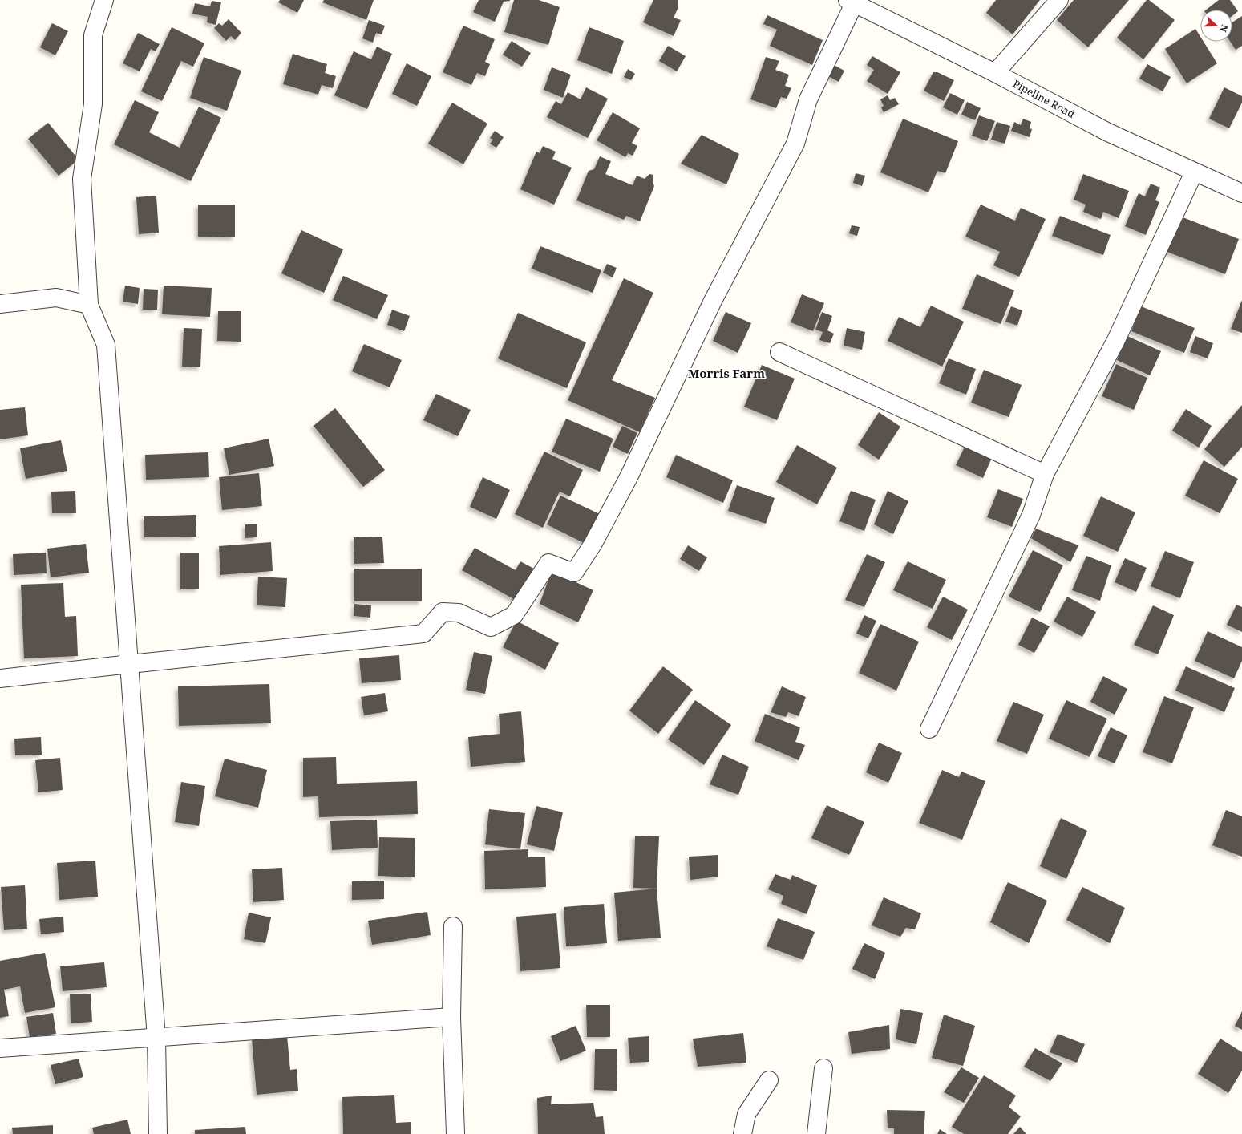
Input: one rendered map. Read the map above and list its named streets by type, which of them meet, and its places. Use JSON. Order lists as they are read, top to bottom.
{
  "streets": {
    "street": ["Pipeline Road"]
  },
  "districts": ["Morris Farm"],
  "north": "right"
}
